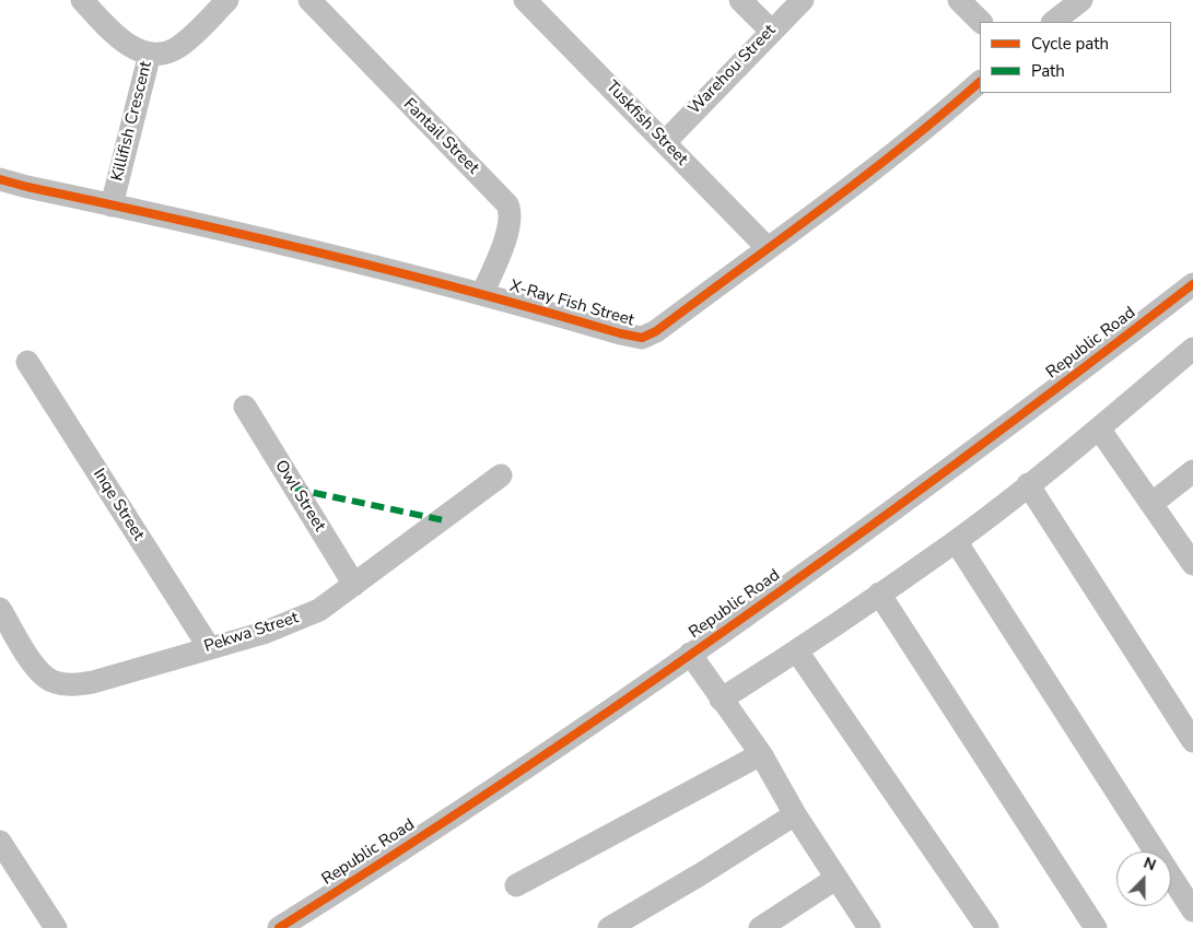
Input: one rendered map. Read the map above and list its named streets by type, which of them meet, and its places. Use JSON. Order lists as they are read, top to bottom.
{
  "streets": {
    "street": [
      "Warehou Street",
      "Killifish Crescent",
      "Tuskfish Street",
      "Fantail Street",
      "X-Ray Fish Street",
      "Republic Road",
      "Owl Street",
      "Inqe Street",
      "Pekwa Street"
    ]
  },
  "crossings": [
    ["Warehou Street", "Tuskfish Street"],
    ["Killifish Crescent", "X-Ray Fish Street"],
    ["Tuskfish Street", "X-Ray Fish Street"],
    ["Fantail Street", "X-Ray Fish Street"],
    ["Owl Street", "Pekwa Street"],
    ["Inqe Street", "Pekwa Street"]
  ],
  "legend": ["Cycle path", "Path"],
  "north": "top"
}
